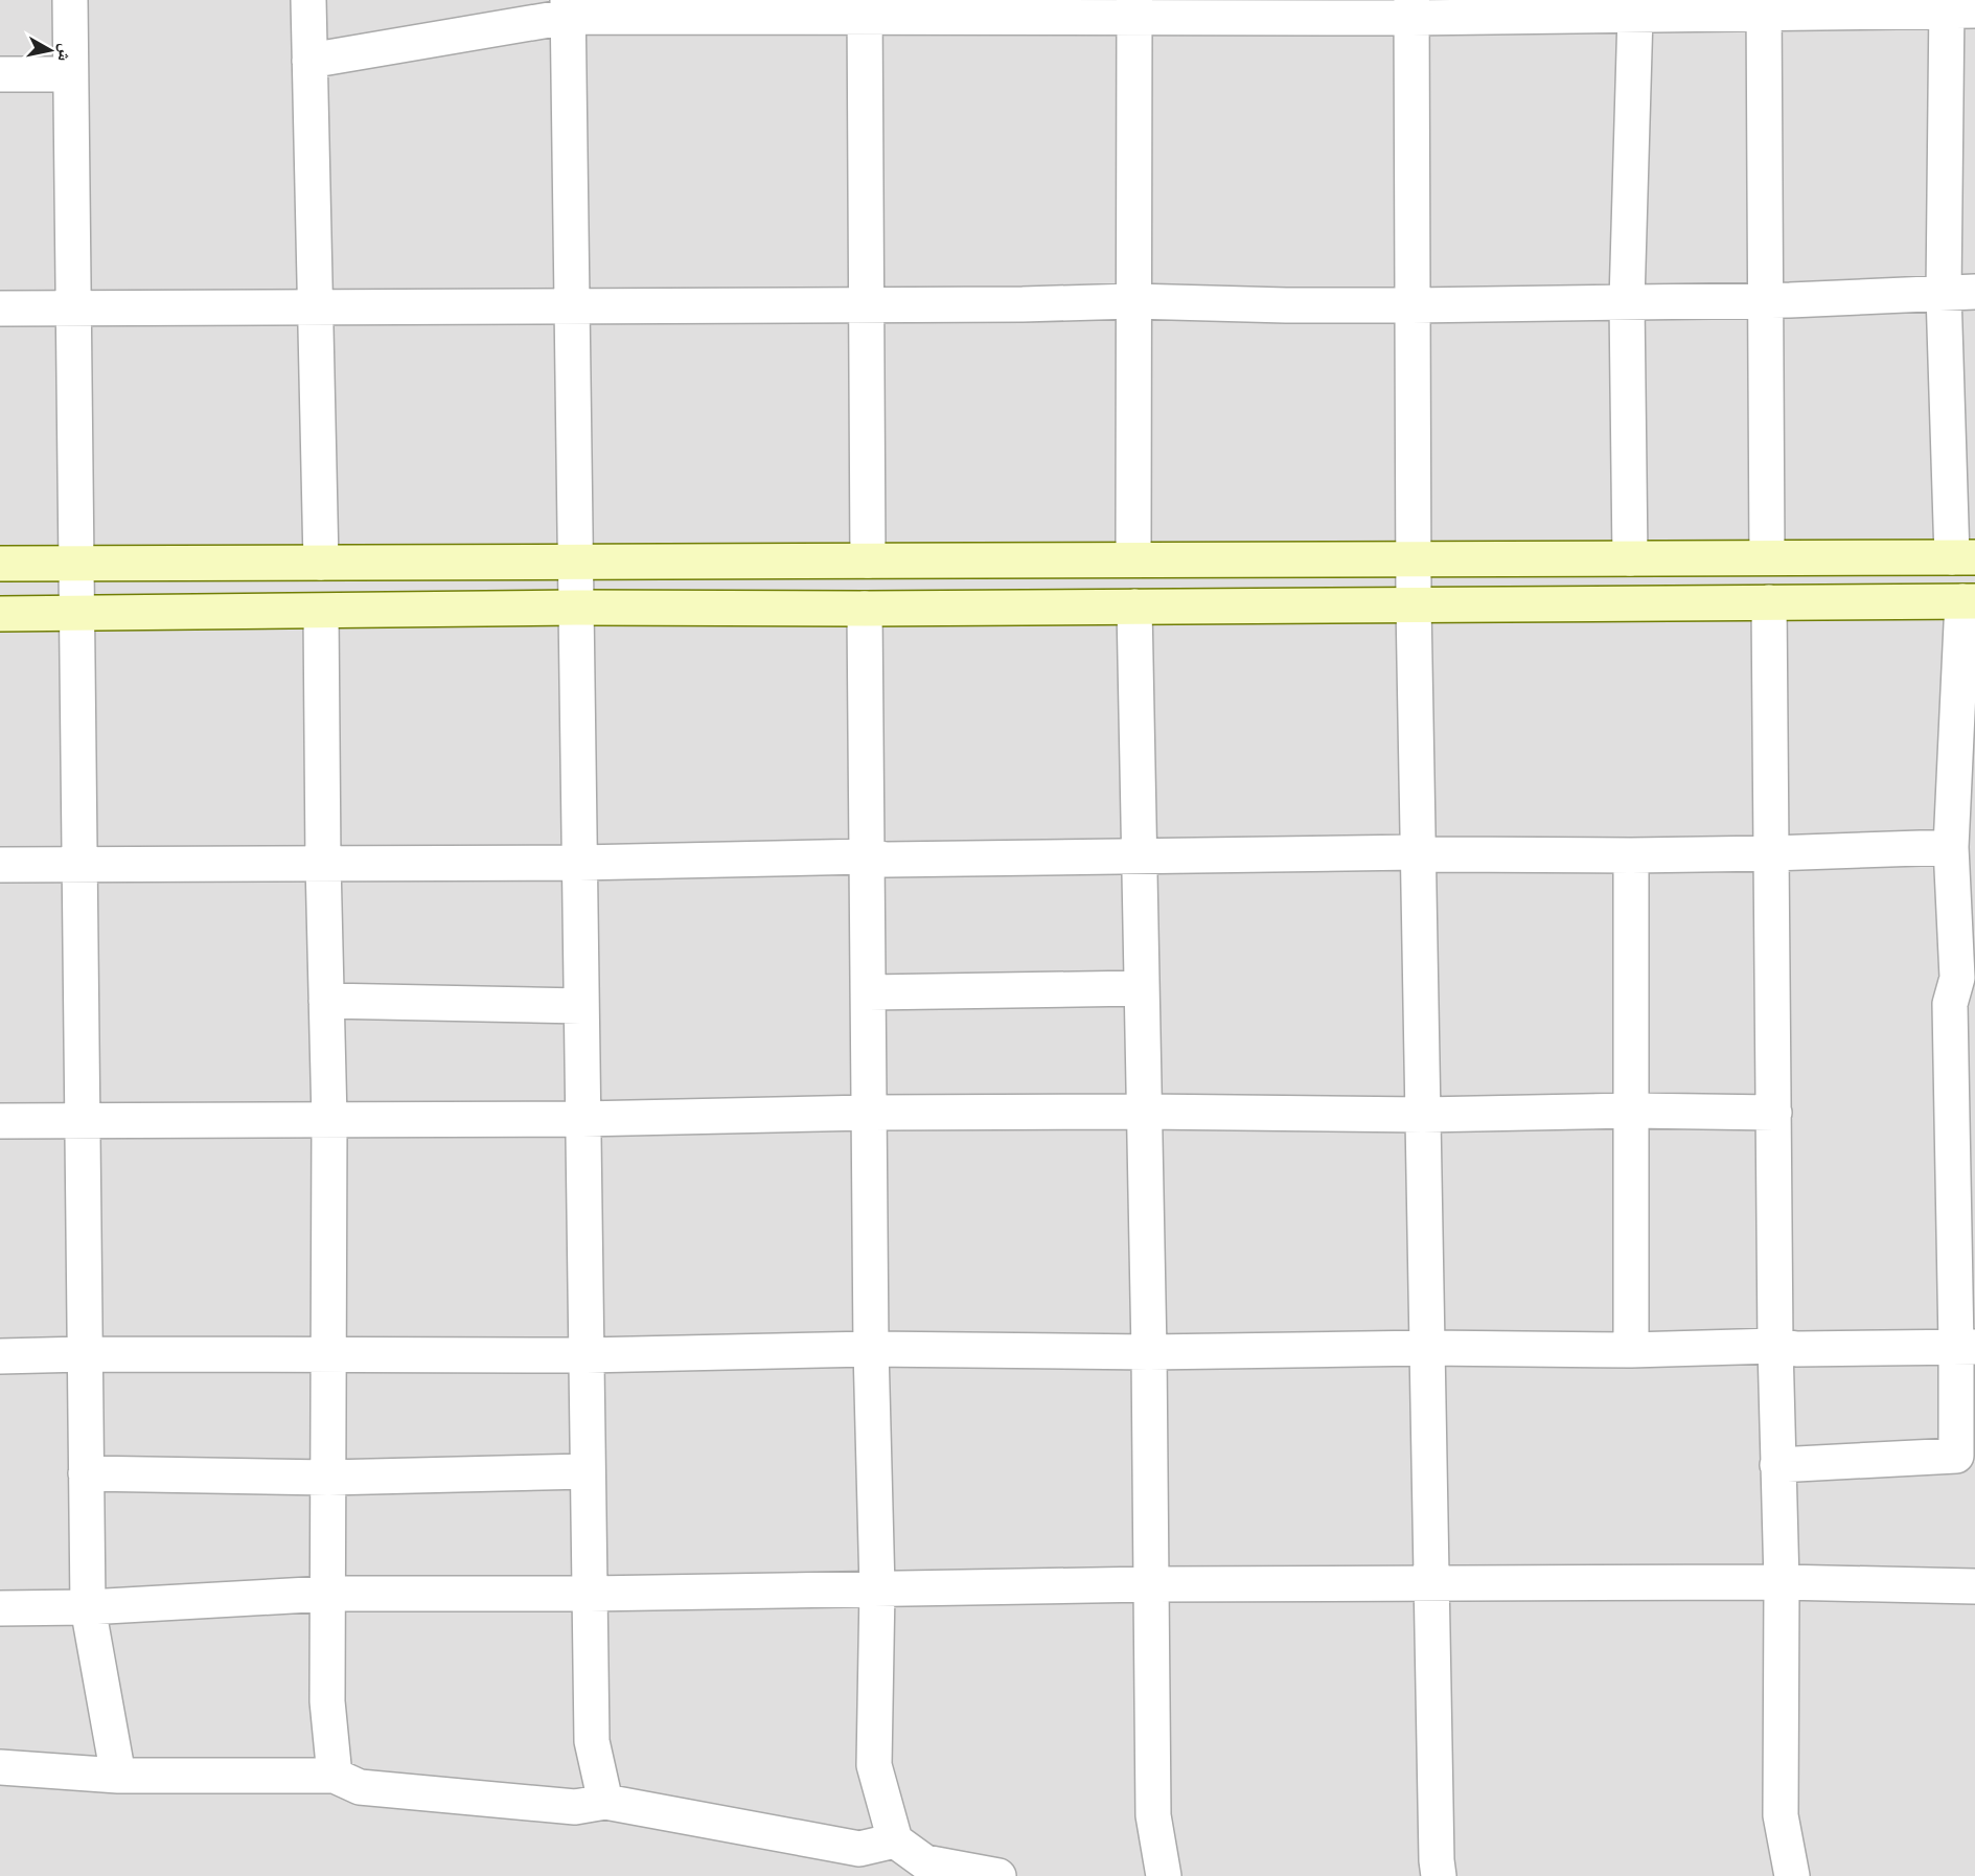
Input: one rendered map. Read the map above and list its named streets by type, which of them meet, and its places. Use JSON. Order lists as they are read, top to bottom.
{
  "north": "right"
}
